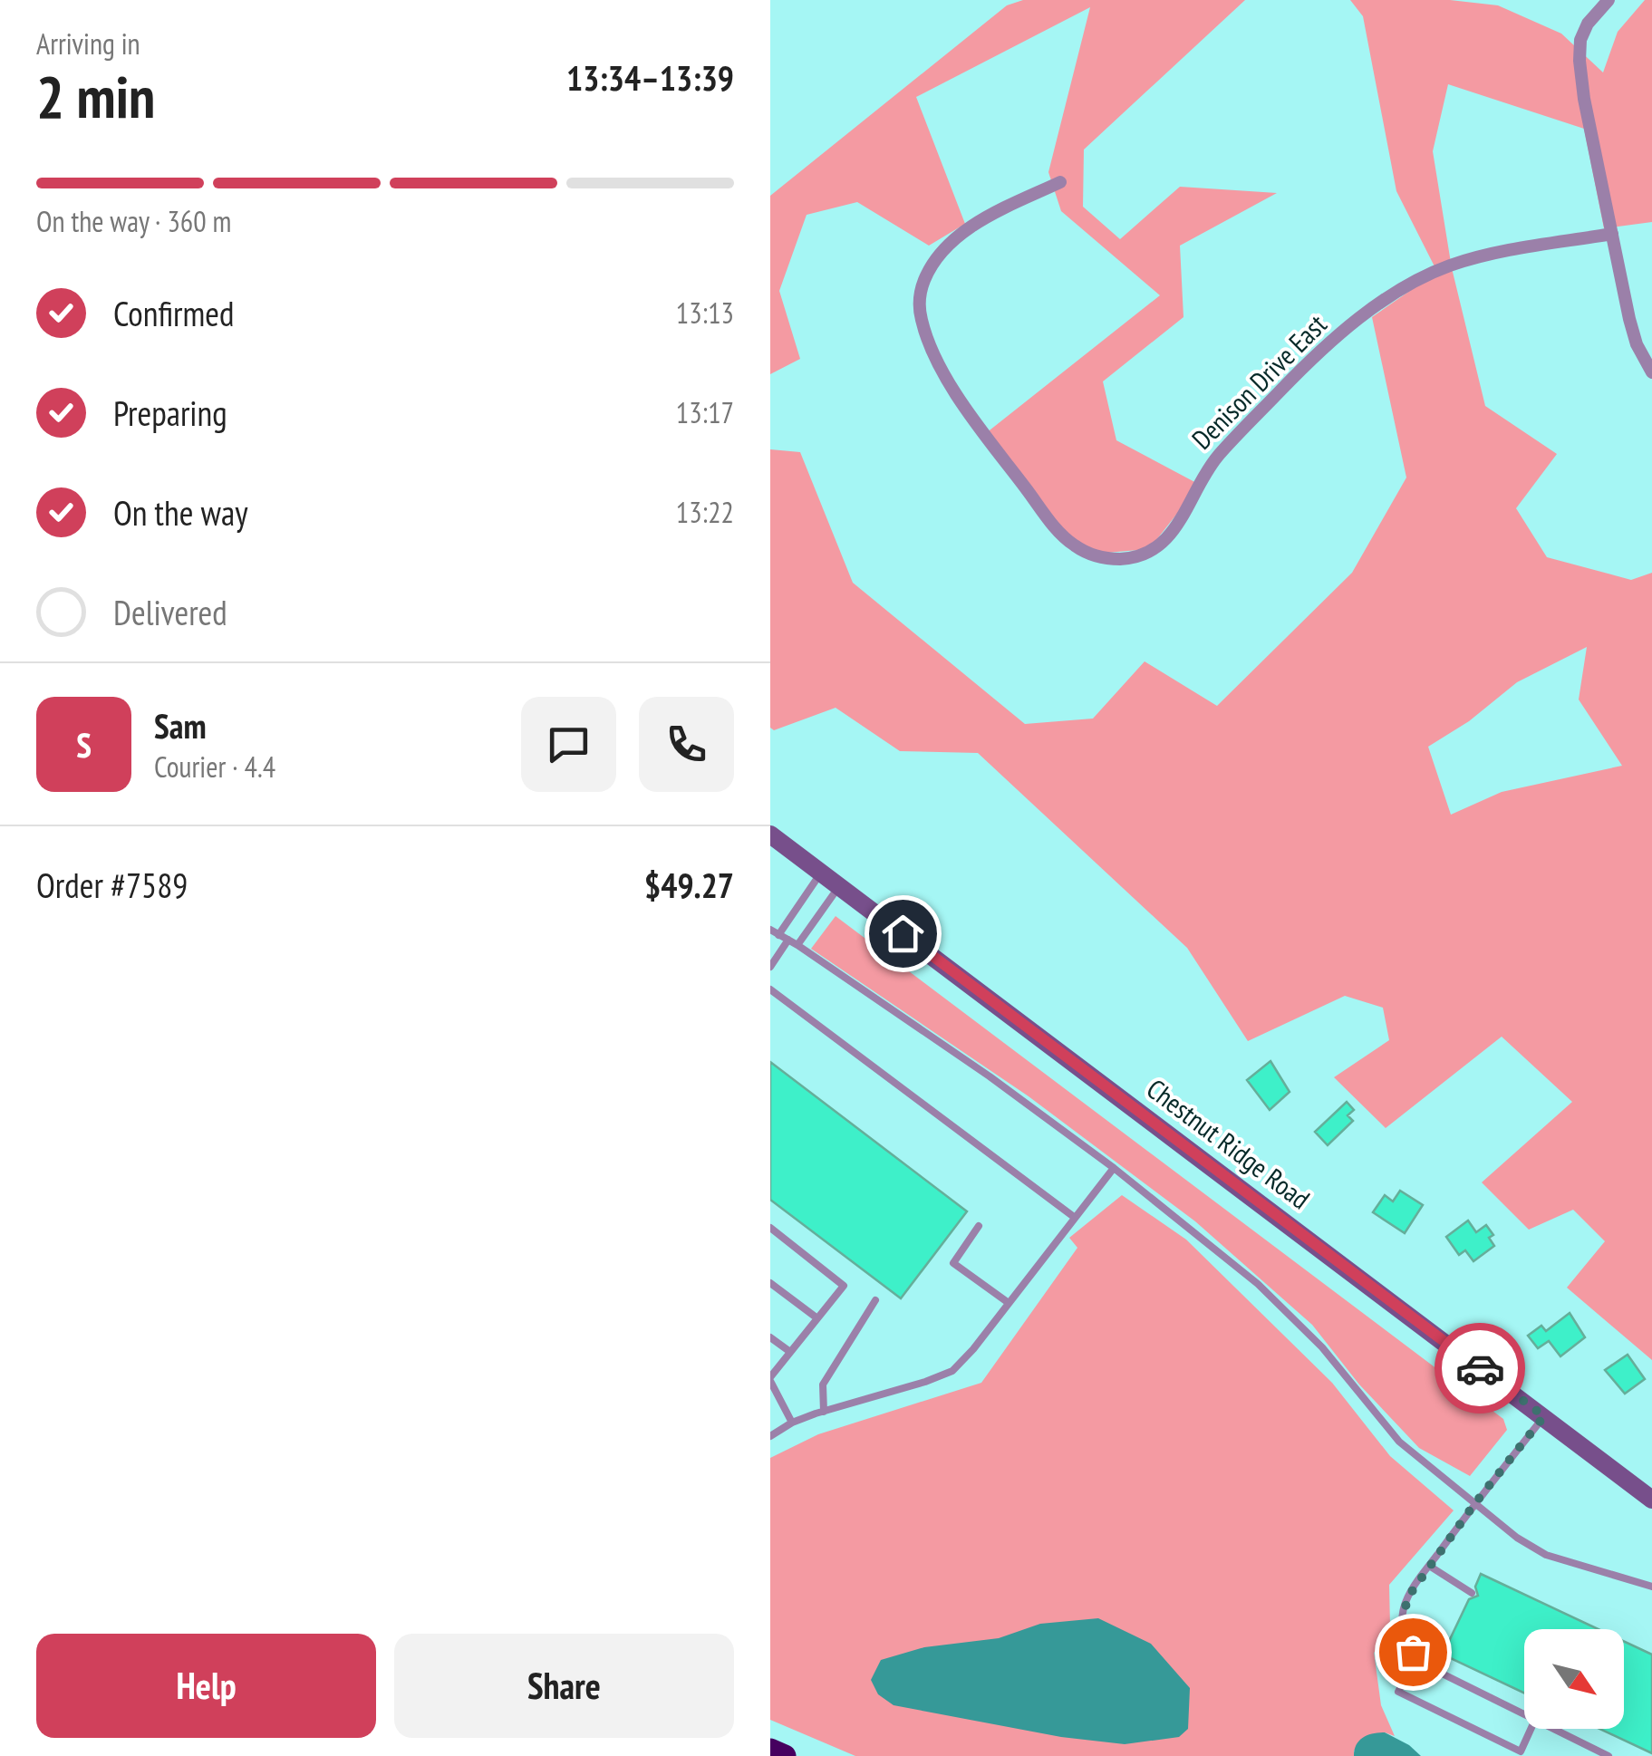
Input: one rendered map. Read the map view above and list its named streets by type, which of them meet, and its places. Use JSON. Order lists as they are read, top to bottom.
{
  "streets": {
    "street": ["Denison Drive East", "Chestnut Ridge Road"]
  },
  "north": "bottom right",
  "page": {
    "heading": ["2 min", "Arriving in", "13:34–13:39"],
    "panel": [
      "Sam",
      "Courier · 4.4",
      "Order #7589",
      "$49.27"
    ],
    "bar": "On the way · 360 m",
    "list": [
      ["Confirmed", "13:13"],
      ["Preparing", "13:17"],
      ["On the way", "13:22"],
      "Delivered"
    ],
    "round": "S",
    "buttons": ["Help", "Share"]
  }
}
